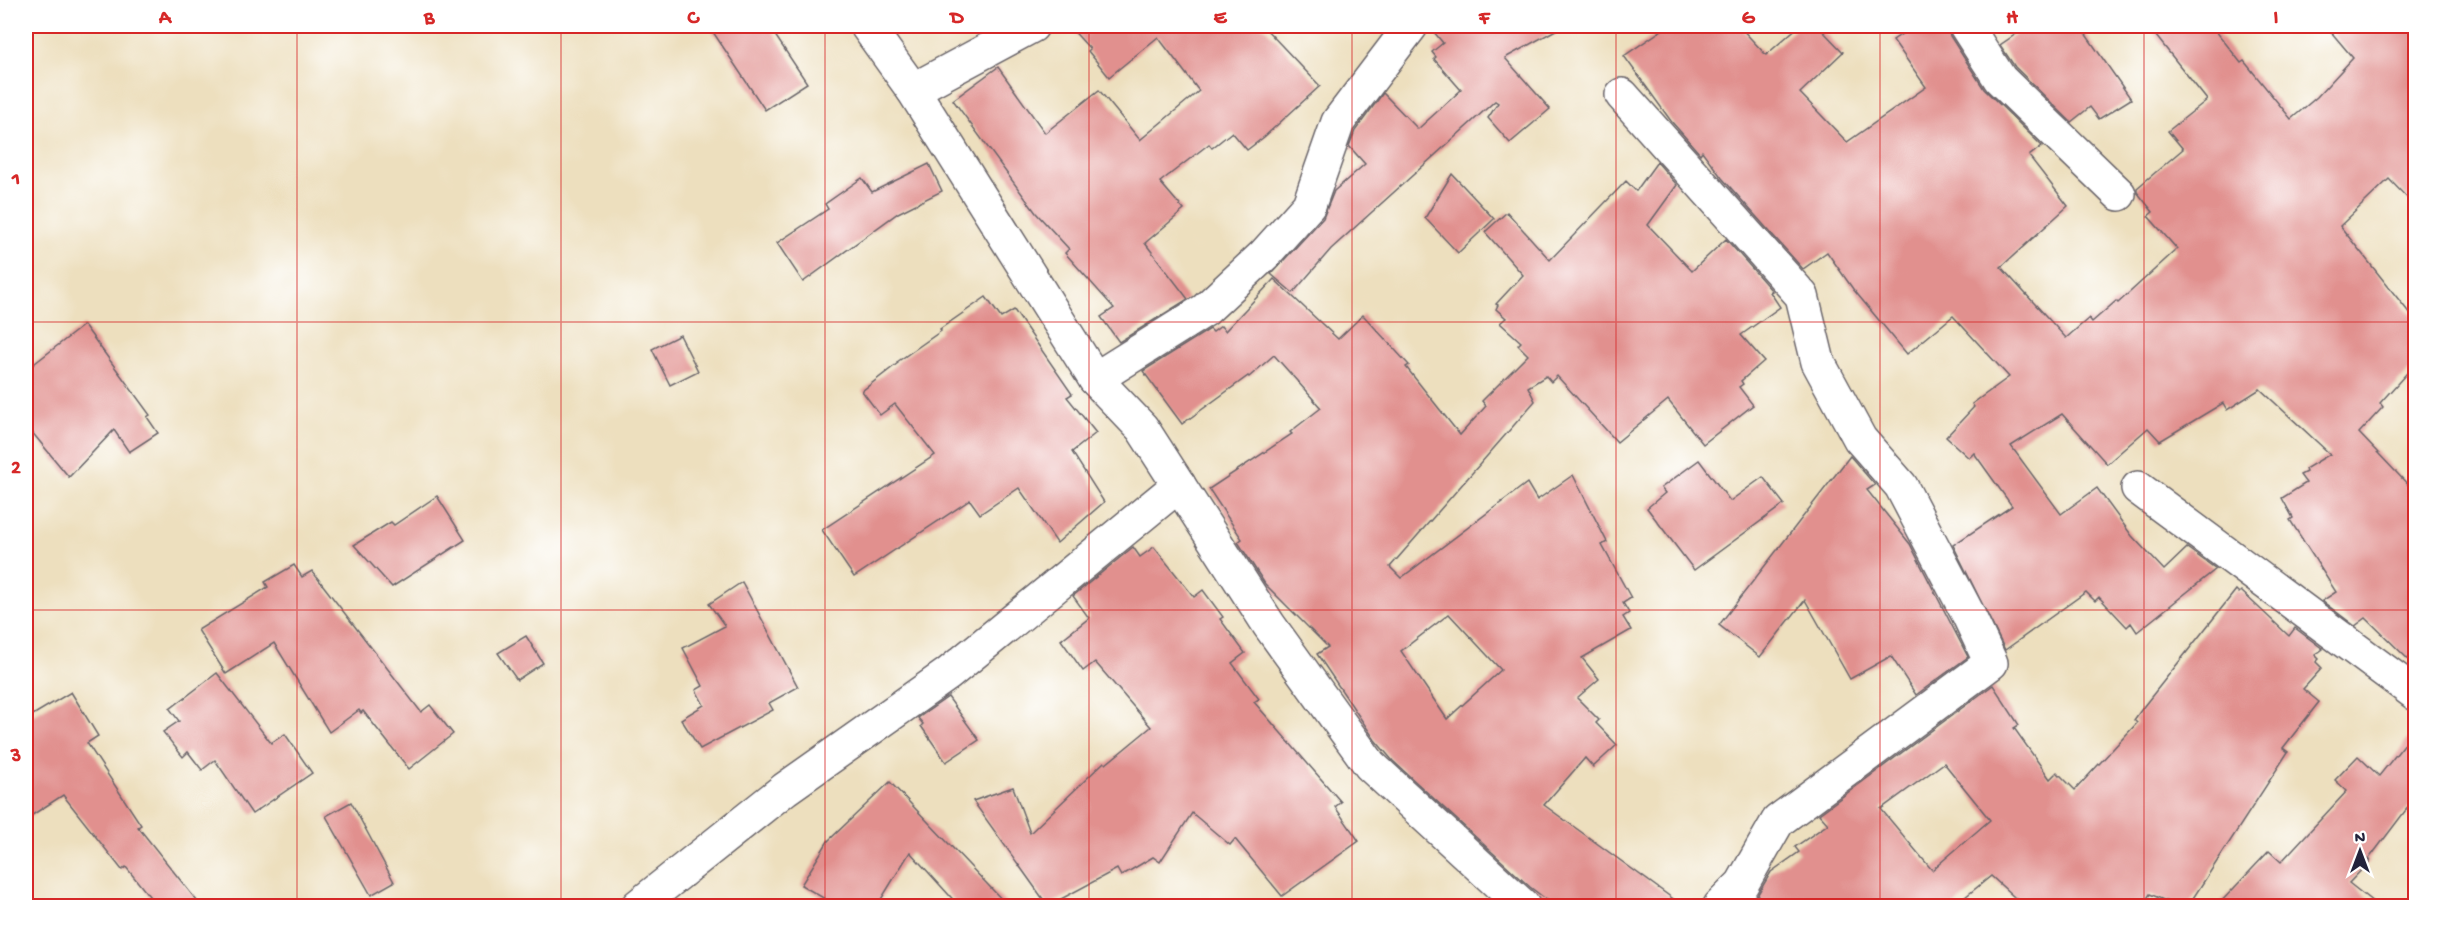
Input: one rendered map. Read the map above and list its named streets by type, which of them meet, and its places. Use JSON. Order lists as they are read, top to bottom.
{
  "north": "top",
  "grid": {
    "columns": [
      "A",
      "B",
      "C",
      "D",
      "E",
      "F",
      "G",
      "H",
      "I"
    ],
    "rows": ["1", "2", "3"]
  }
}
